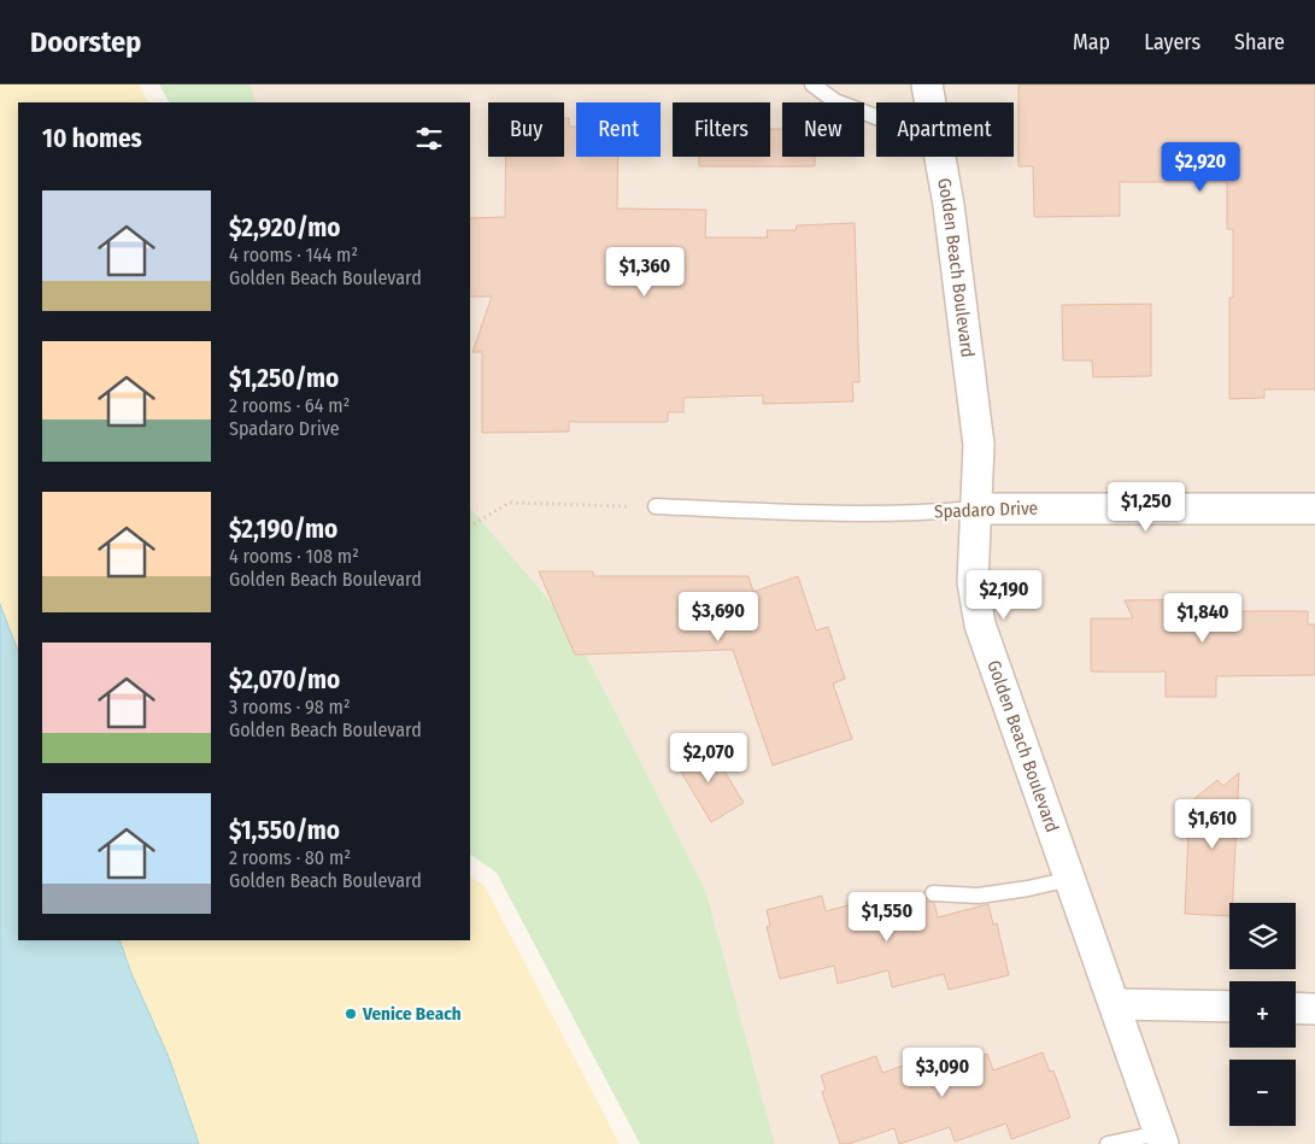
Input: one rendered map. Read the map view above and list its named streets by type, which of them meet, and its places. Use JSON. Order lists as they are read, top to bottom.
{
  "streets": {
    "street": ["Golden Beach Boulevard", "Spadaro Drive"]
  },
  "crossings": [
    ["Golden Beach Boulevard", "Spadaro Drive"]
  ],
  "places": ["Venice Beach"],
  "page": {
    "header": "Doorstep",
    "nav": ["Map", "Layers", "Share"],
    "chip": [
      "Buy",
      "Rent",
      "Filters",
      "New",
      "Apartment"
    ],
    "heading": "10 homes",
    "price": [
      "$2,920",
      "$1,360",
      "$1,250",
      "$2,190",
      "$3,690",
      "$1,840",
      "$2,070",
      "$1,610",
      "$1,550",
      "$3,090"
    ],
    "list": [
      {
        "name": "$2,920/mo",
        "note": "4 rooms · 144 m² · Golden Beach Boulevard"
      },
      {
        "name": "$1,250/mo",
        "note": "2 rooms · 64 m² · Spadaro Drive"
      },
      {
        "name": "$2,190/mo",
        "note": "4 rooms · 108 m² · Golden Beach Boulevard"
      },
      {
        "name": "$2,070/mo",
        "note": "3 rooms · 98 m² · Golden Beach Boulevard"
      },
      {
        "name": "$1,550/mo",
        "note": "2 rooms · 80 m² · Golden Beach Boulevard"
      }
    ],
    "map_buttons": ["+", "−"]
  }
}
